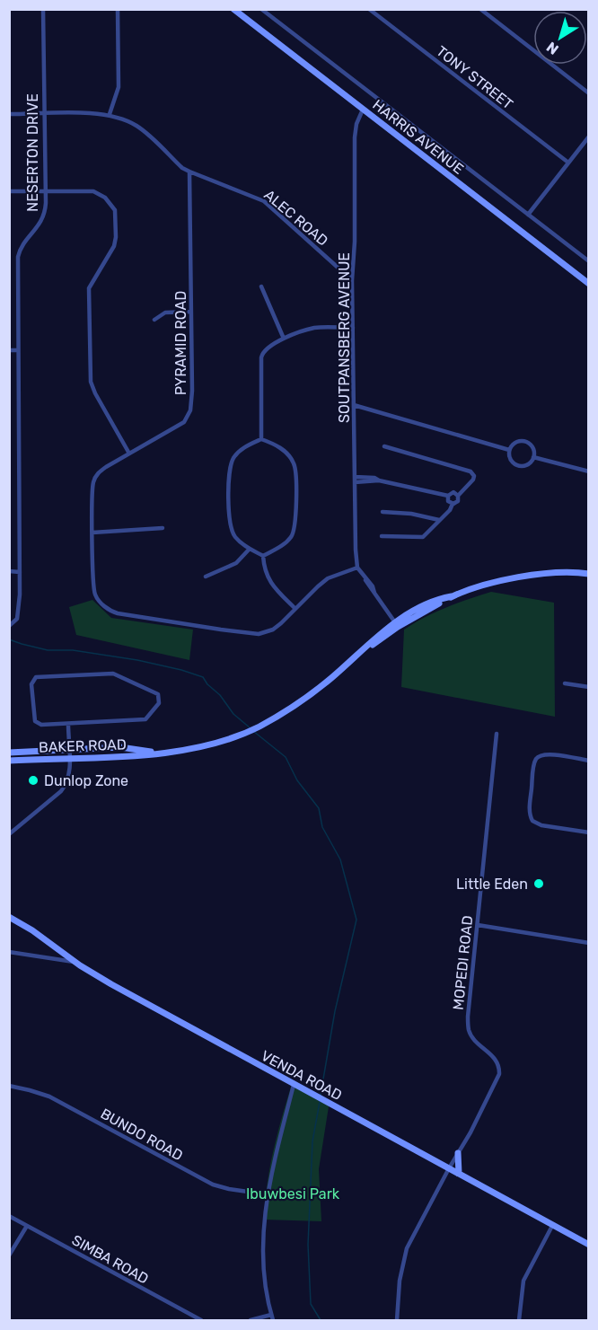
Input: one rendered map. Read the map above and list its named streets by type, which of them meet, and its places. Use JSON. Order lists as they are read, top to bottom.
{
  "streets": {
    "main road": ["HARRIS AVENUE", "BAKER ROAD", "VENDA ROAD"],
    "street": [
      "TONY STREET",
      "NESERTON DRIVE",
      "ALEC ROAD",
      "SOUTPANSBERG AVENUE",
      "PYRAMID ROAD",
      "MOPEDI ROAD",
      "BUNDO ROAD",
      "SIMBA ROAD"
    ]
  },
  "crossings": [
    ["HARRIS AVENUE", "SOUTPANSBERG AVENUE"],
    ["ALEC ROAD", "SOUTPANSBERG AVENUE"],
    ["ALEC ROAD", "PYRAMID ROAD"],
    ["SOUTPANSBERG AVENUE", "PYRAMID ROAD"],
    ["MOPEDI ROAD", "VENDA ROAD"]
  ],
  "parks": ["Ibuwbesi Park"],
  "places": ["Dunlop Zone", "Little Eden"],
  "north": "bottom left"
}
